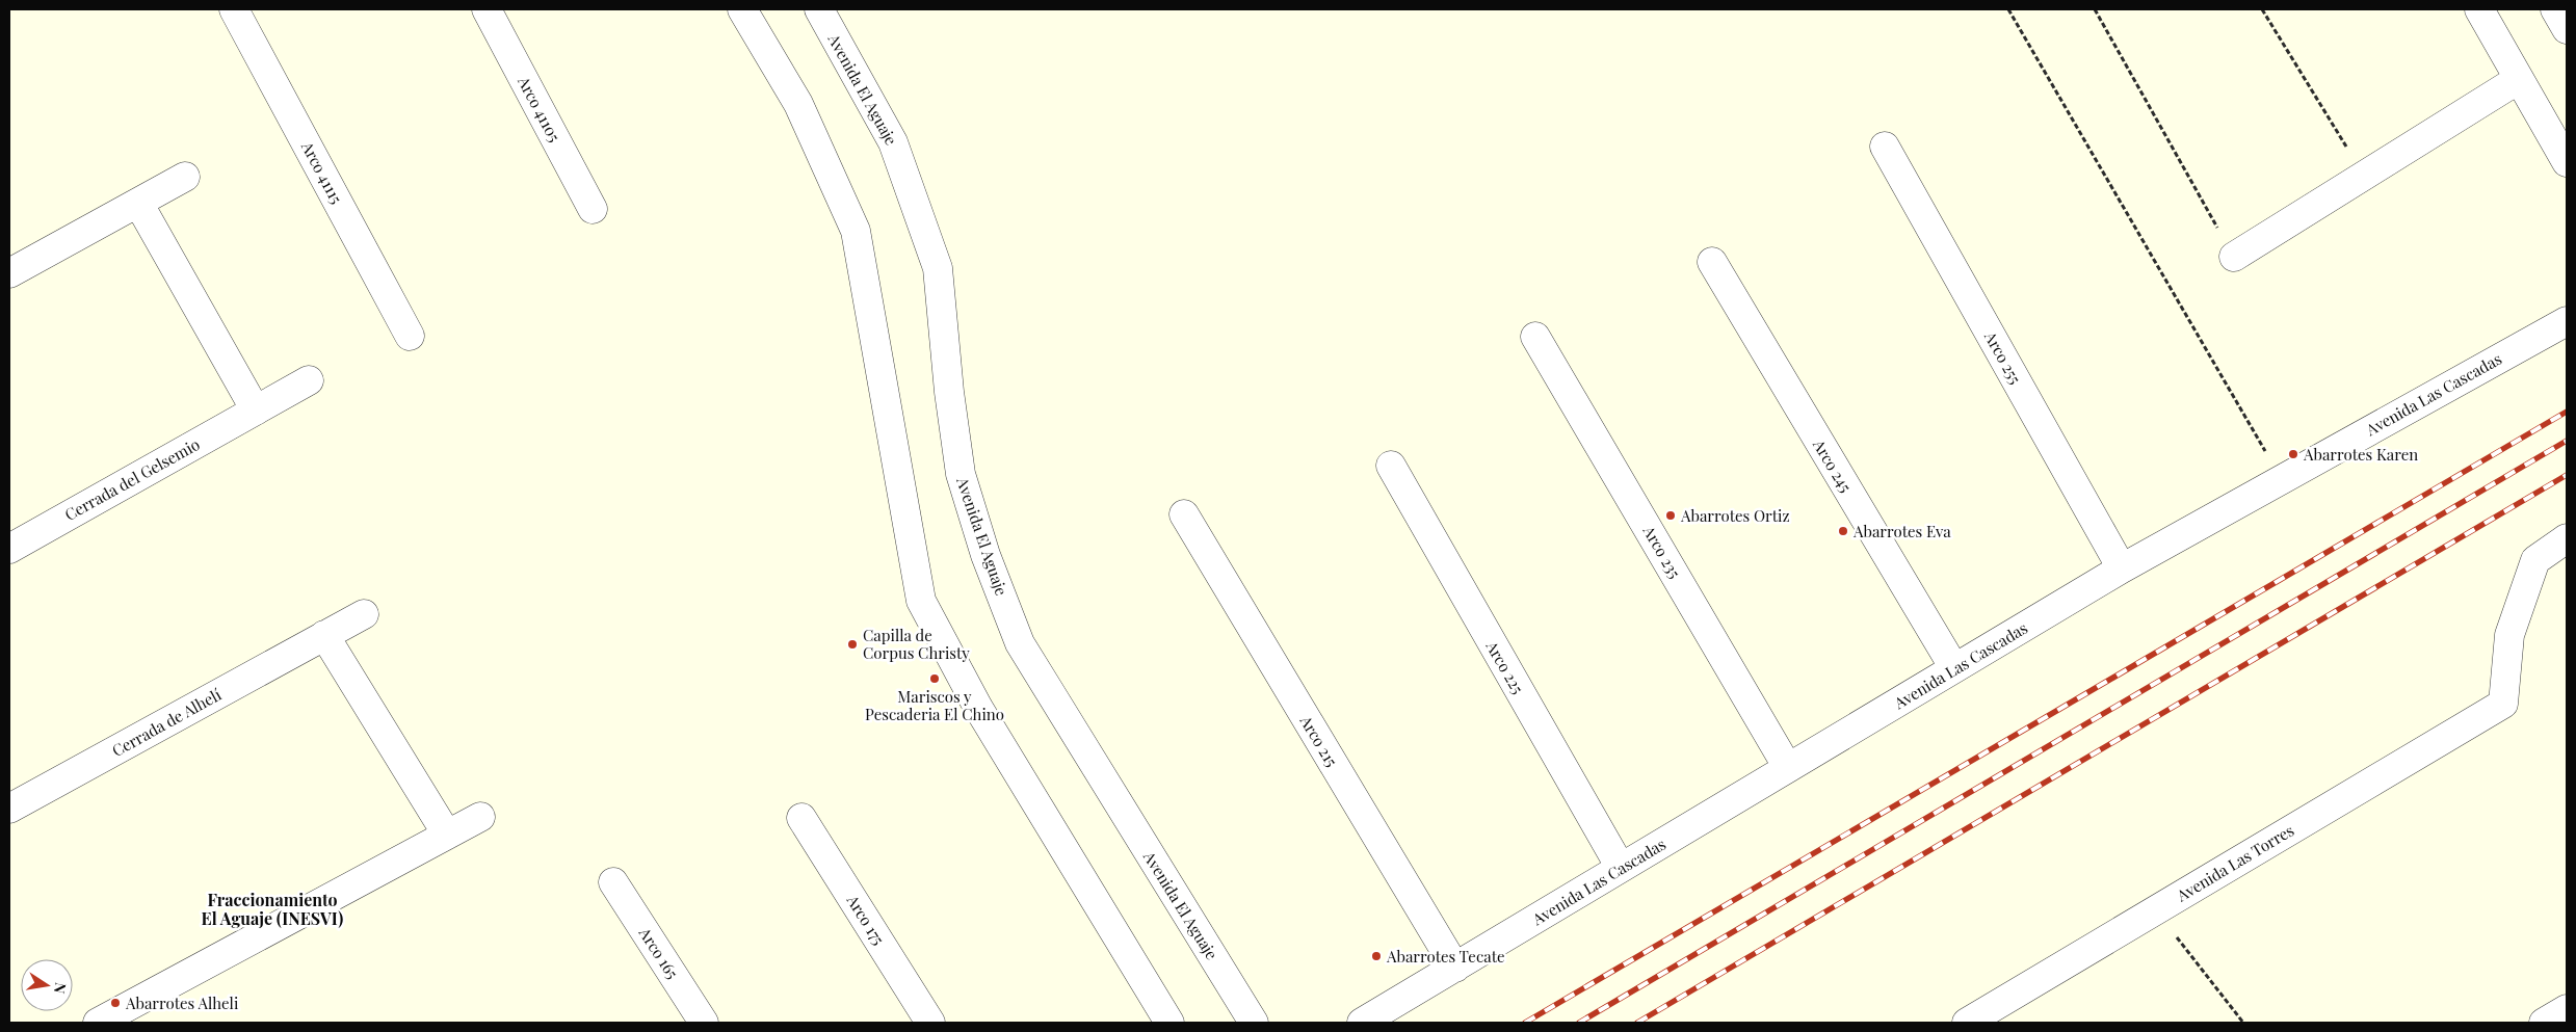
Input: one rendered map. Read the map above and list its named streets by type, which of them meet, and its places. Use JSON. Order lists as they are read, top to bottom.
{
  "streets": {
    "street": [
      "Avenida El Aguaje",
      "Arco 41105",
      "Arco 41115",
      "Arco 255",
      "Avenida Las Cascadas",
      "Arco 245",
      "Cerrada del Gelsemio",
      "Arco 235",
      "Arco 225",
      "Cerrada de Alhelí",
      "Arco 215",
      "Avenida Las Torres",
      "Arco 175",
      "Arco 165"
    ]
  },
  "crossings": [
    ["Arco 255", "Avenida Las Cascadas"],
    ["Avenida Las Cascadas", "Arco 245"],
    ["Avenida Las Cascadas", "Arco 235"],
    ["Avenida Las Cascadas", "Arco 225"],
    ["Avenida Las Cascadas", "Arco 215"]
  ],
  "districts": ["Fraccionamiento El Aguaje (INESVI)"],
  "places": [
    "Abarrotes Karen",
    "Abarrotes Ortiz",
    "Abarrotes Eva",
    "Capilla de Corpus Christy",
    "Mariscos y Pescaderia El Chino",
    "Abarrotes Tecate",
    "Abarrotes Alheli"
  ],
  "north": "right"
}
